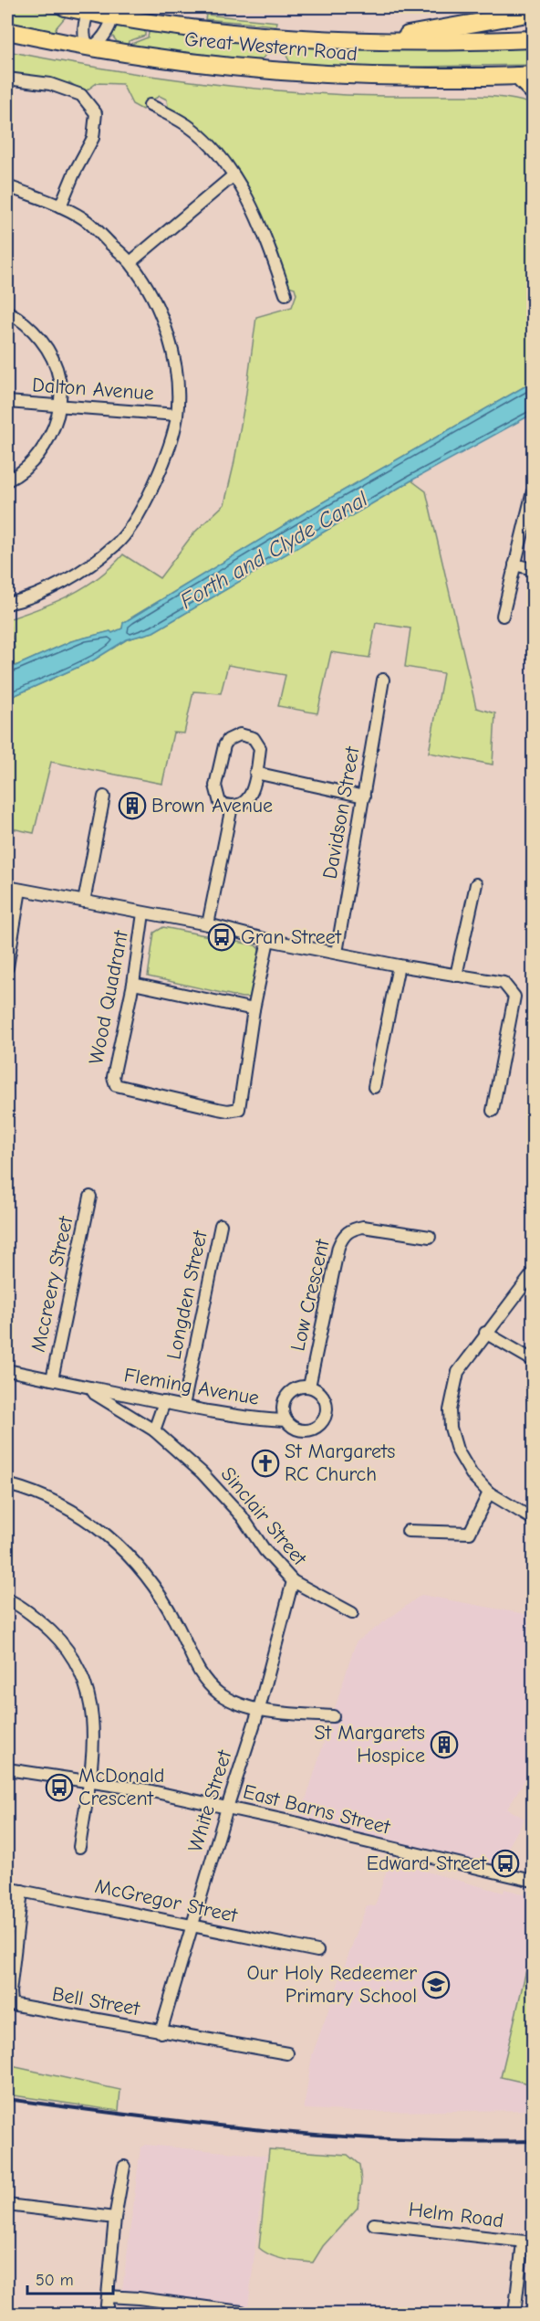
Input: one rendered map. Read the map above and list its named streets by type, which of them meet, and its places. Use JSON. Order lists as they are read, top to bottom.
{
  "streets": {
    "main road": ["Great Western Road"],
    "street": [
      "Dalton Avenue",
      "Davidson Street",
      "Wood Quadrant",
      "Mccreery Street",
      "Longden Street",
      "Low Crescent",
      "Fleming Avenue",
      "Sinclair Street",
      "White Street",
      "East Barns Street",
      "McGregor Street",
      "Bell Street",
      "Helm Road"
    ]
  },
  "crossings": [
    ["Mccreery Street", "Sinclair Street"],
    ["Longden Street", "Fleming Avenue"],
    ["Low Crescent", "Fleming Avenue"],
    ["Fleming Avenue", "Sinclair Street"],
    ["Sinclair Street", "White Street"],
    ["White Street", "East Barns Street"],
    ["White Street", "McGregor Street"],
    ["White Street", "Bell Street"],
    ["McGregor Street", "Bell Street"]
  ],
  "water": ["Forth and Clyde Canal"],
  "places": {
    "building": ["Brown Avenue", "St Margarets Hospice"],
    "bus stop": ["Gran Street", "McDonald Crescent", "Edward Street"],
    "church": ["St Margarets RC Church"],
    "school or university": ["Our Holy Redeemer Primary School"]
  },
  "scale_bar": "50 m"
}
